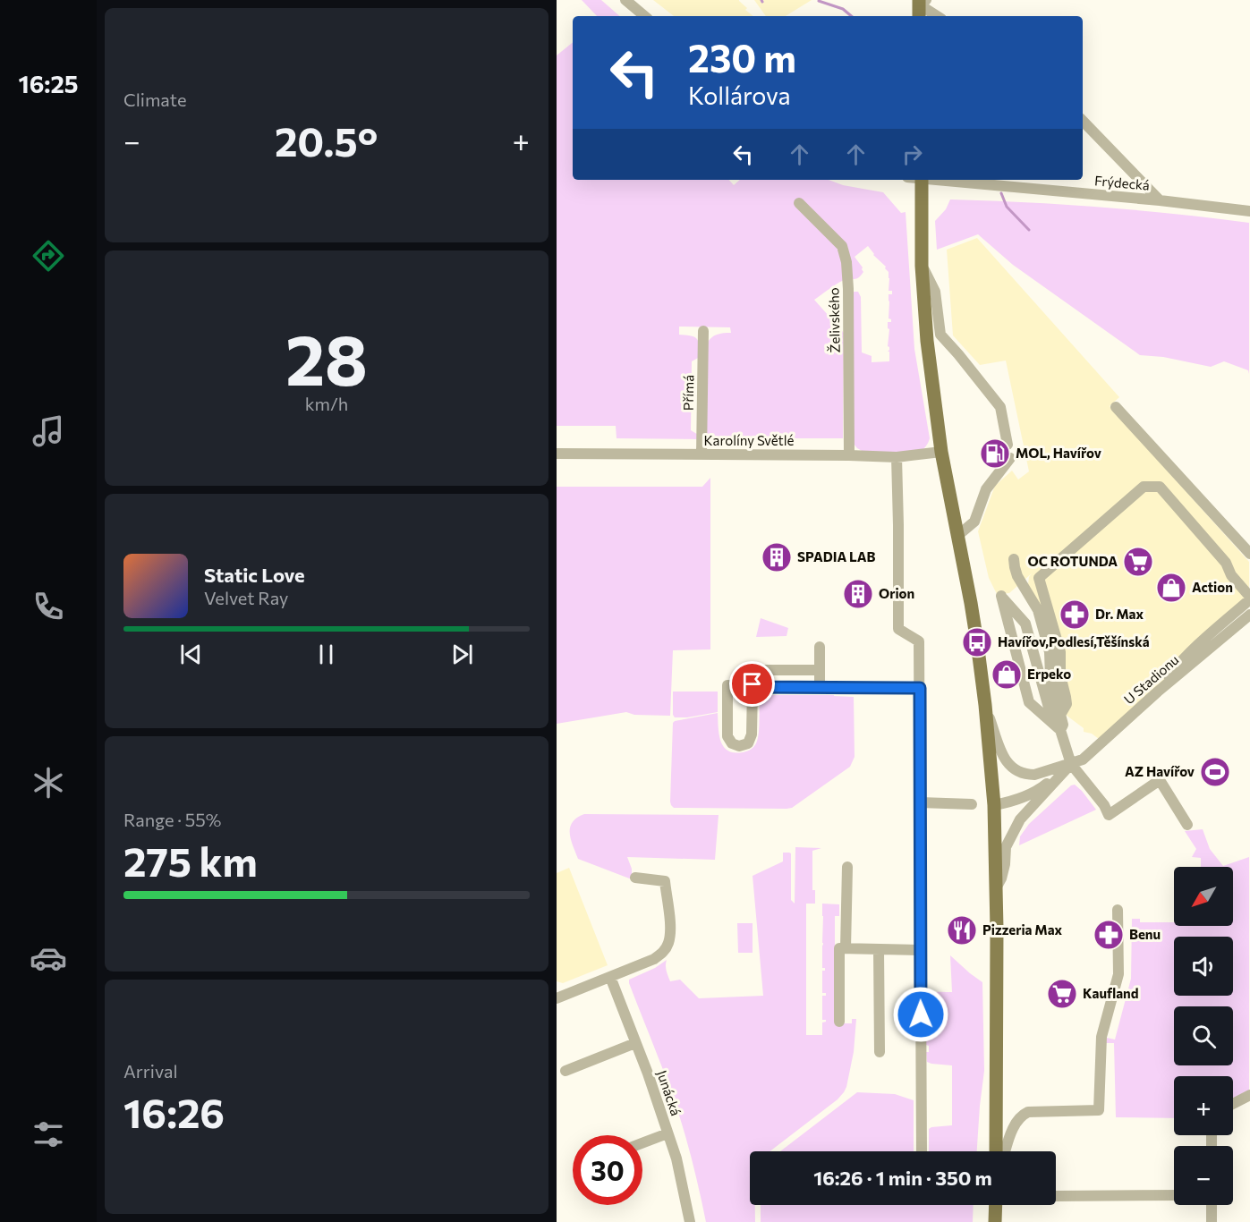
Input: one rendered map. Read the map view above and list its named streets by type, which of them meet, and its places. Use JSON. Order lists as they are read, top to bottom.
{
  "streets": {
    "street": [
      "Frýdecká",
      "Želivského",
      "Přímá",
      "Karolíny Světlé",
      "U Stadionu",
      "Junácká"
    ]
  },
  "crossings": [
    ["Želivského", "Karolíny Světlé"],
    ["Přímá", "Karolíny Světlé"]
  ],
  "places": {
    "fuel station": ["MOL, Havířov"],
    "building": ["SPADIA LAB", "Orion"],
    "supermarket": ["OC ROTUNDA", "Kaufland"],
    "shop": ["Action", "Erpeko"],
    "pharmacy": ["Dr. Max", "Benu"],
    "bus stop": ["Havířov,Podlesí,Těšínská"],
    "sports": ["AZ Havířov"],
    "restaurant": ["Pizzeria Max"]
  },
  "north": "bottom left",
  "page": {
    "tabs": "16:25",
    "tile": [
      "Climate",
      ["28", "km/h"],
      ["Range · 55%", "275 km"],
      ["Arrival", "16:26"]
    ],
    "turn": ["230 m", "Kollárova"],
    "heat": ["−", "20.5°", "+"],
    "song": ["Static Love", "Velvet Ray"],
    "map_buttons": ["+", "−"],
    "limit": "30",
    "trip": "16:26 · 1 min · 350 m"
  }
}
